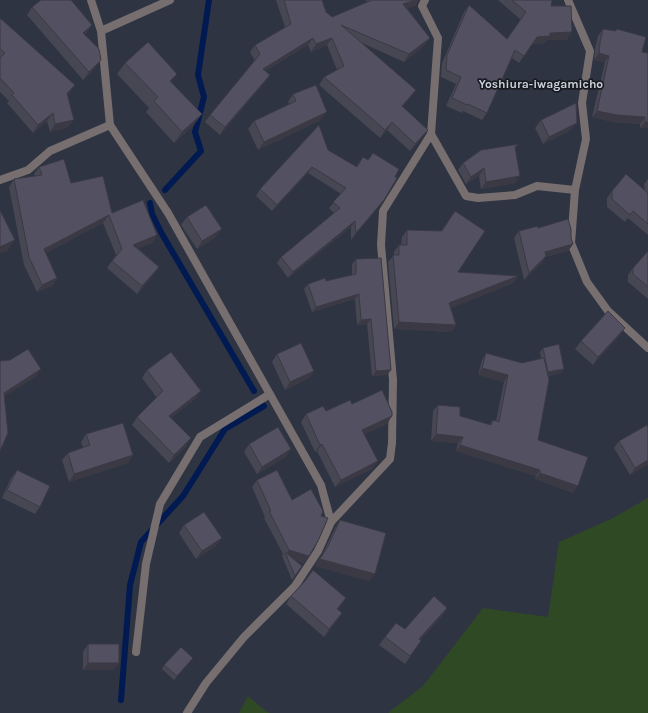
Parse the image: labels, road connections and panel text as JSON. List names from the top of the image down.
{
  "districts": ["Yoshiura-iwagamicho"]
}
